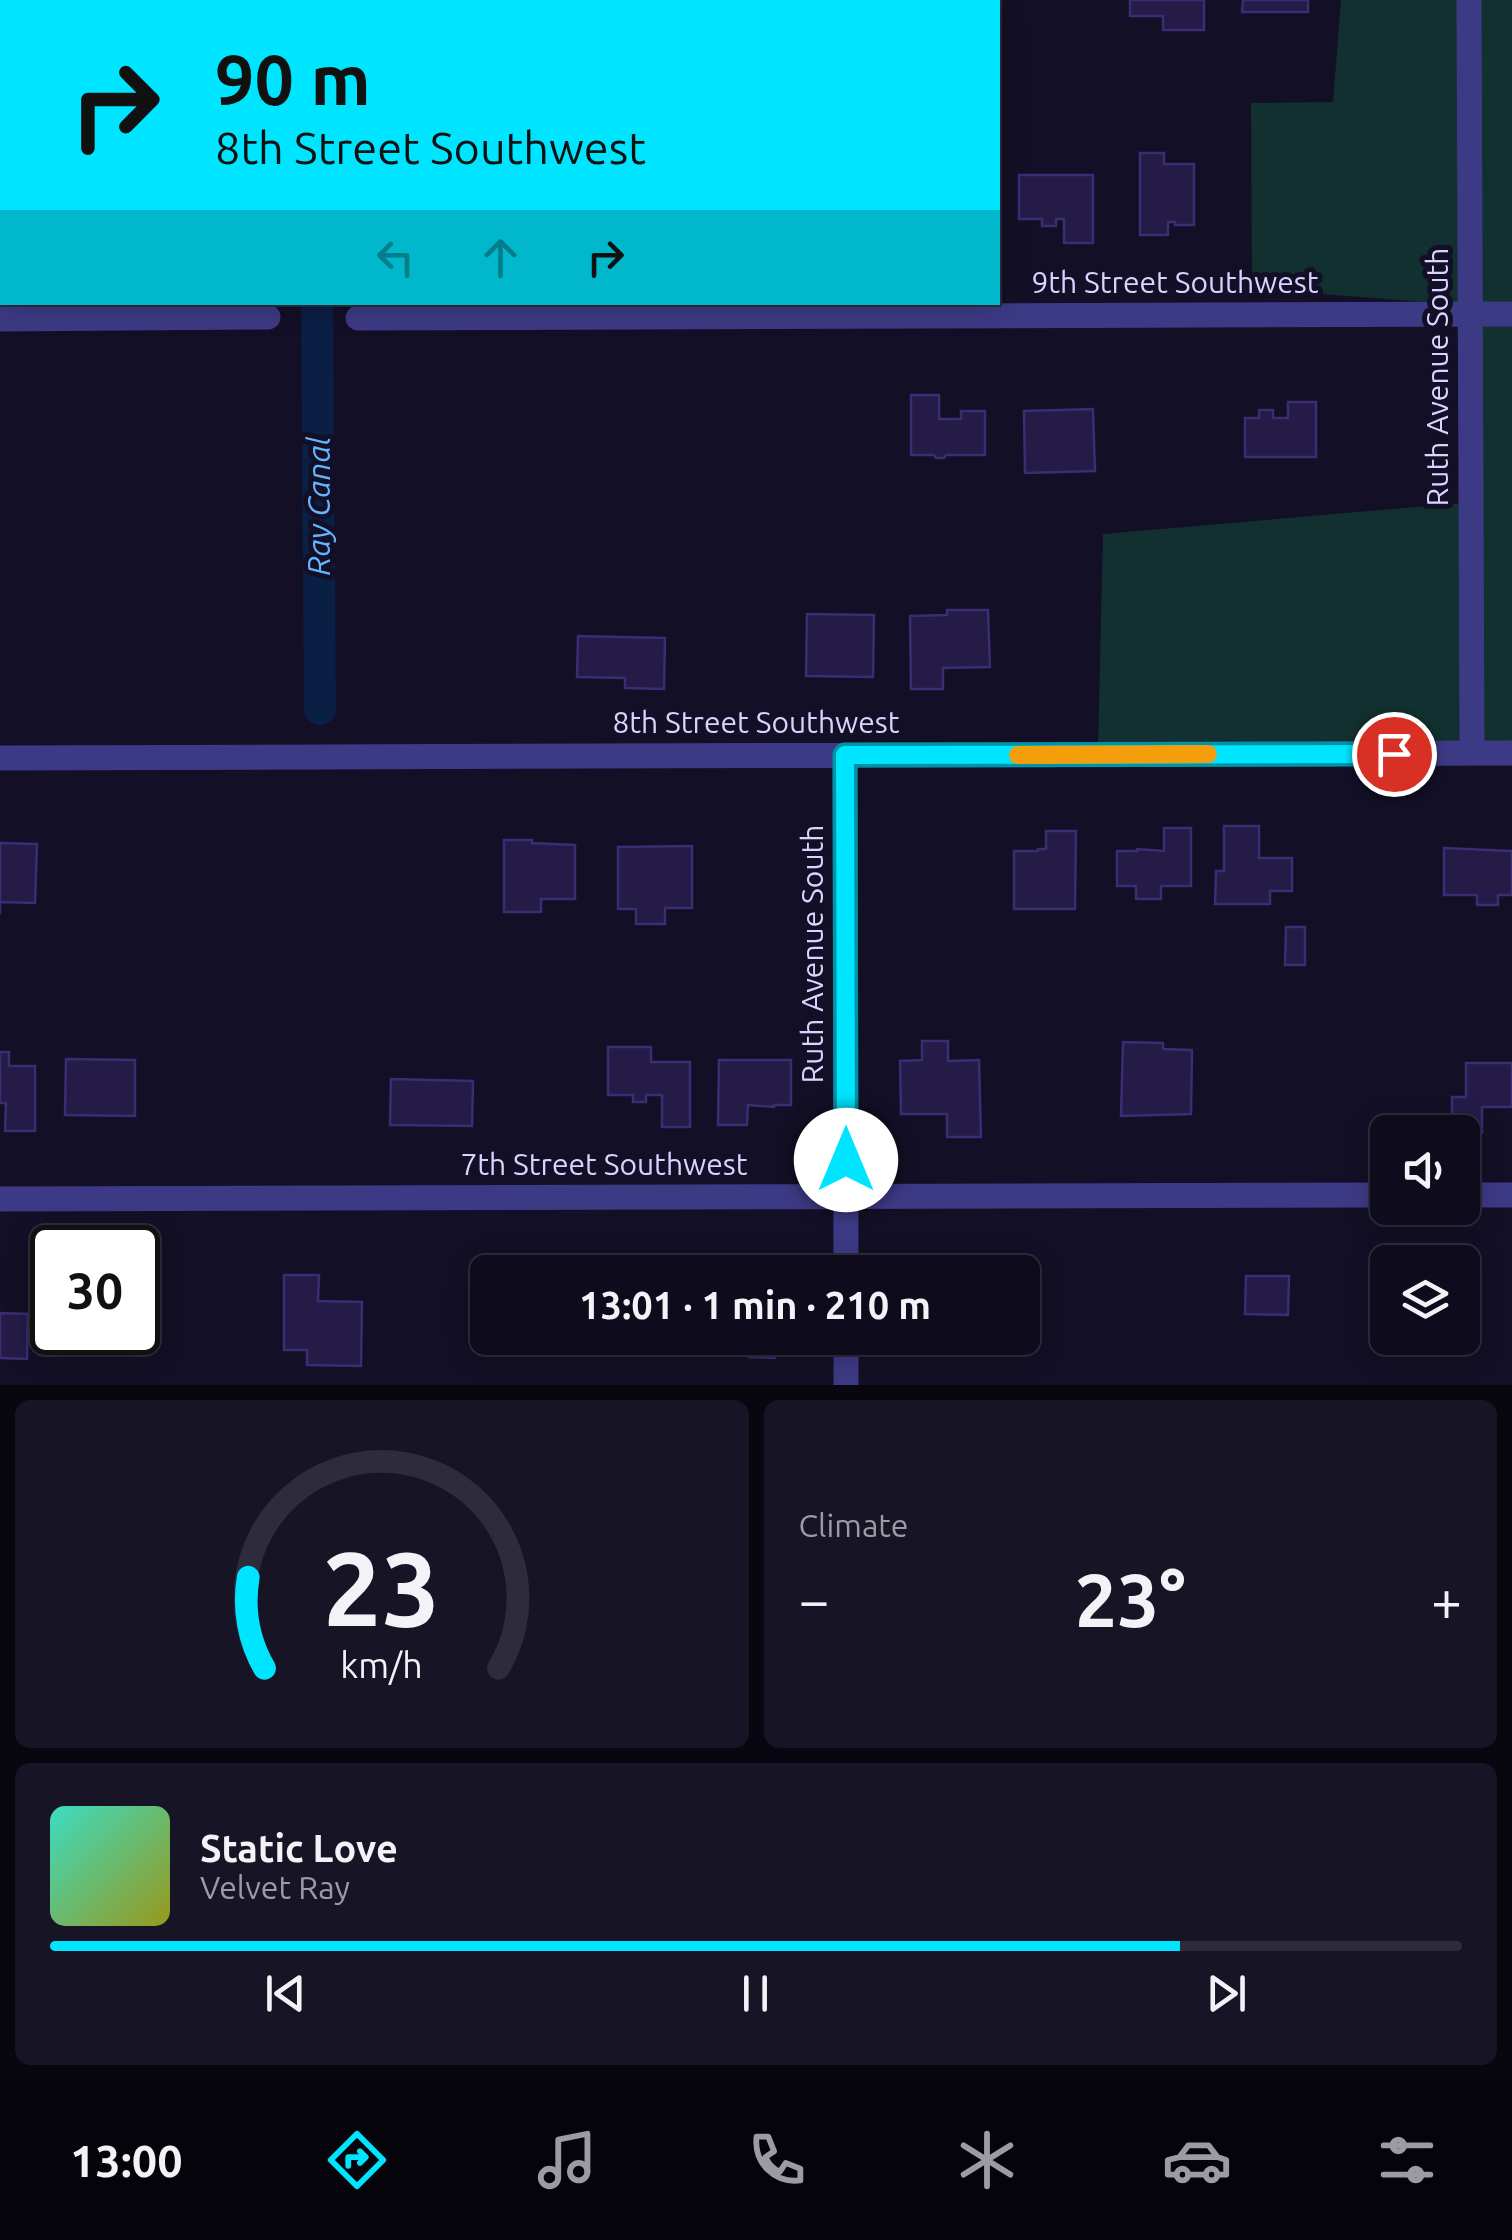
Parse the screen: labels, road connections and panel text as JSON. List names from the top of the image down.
{
  "streets": {
    "street": [
      "9th Street Southwest",
      "Ruth Avenue South",
      "8th Street Southwest",
      "7th Street Southwest"
    ]
  },
  "crossings": [
    ["9th Street Southwest", "Ruth Avenue South"],
    ["Ruth Avenue South", "8th Street Southwest"],
    ["Ruth Avenue South", "7th Street Southwest"]
  ],
  "water": ["Ray Canal"],
  "page": {
    "turn": ["90 m", "8th Street Southwest"],
    "limit": "30",
    "trip": "13:01 · 1 min · 210 m",
    "tile": "Climate",
    "heat": ["−", "23°", "+"],
    "song": ["Static Love", "Velvet Ray"],
    "tabs": "13:00",
    "gauge": ["23", "km/h"]
  }
}
